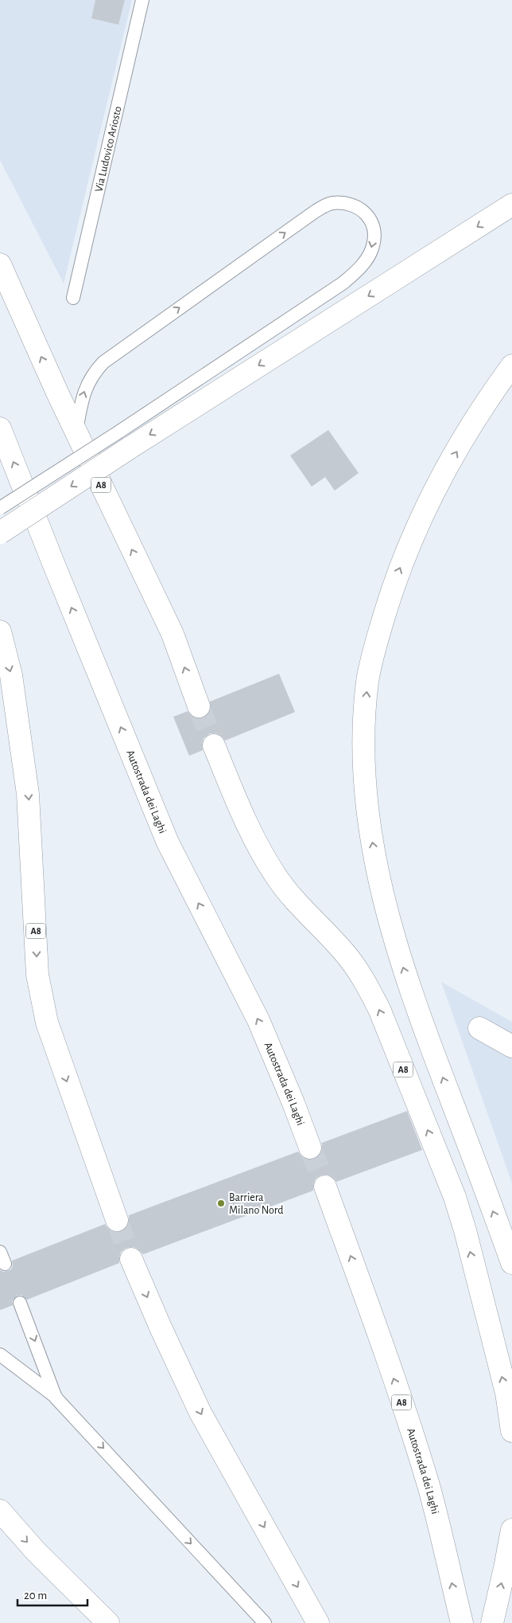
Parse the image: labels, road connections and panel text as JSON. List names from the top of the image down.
{
  "streets": {
    "main road": ["A8", "Autostrada dei Laghi"],
    "lane": ["Via Ludovico Ariosto"]
  },
  "places": ["Barriera Milano Nord"],
  "scale_bar": "20 m"
}
